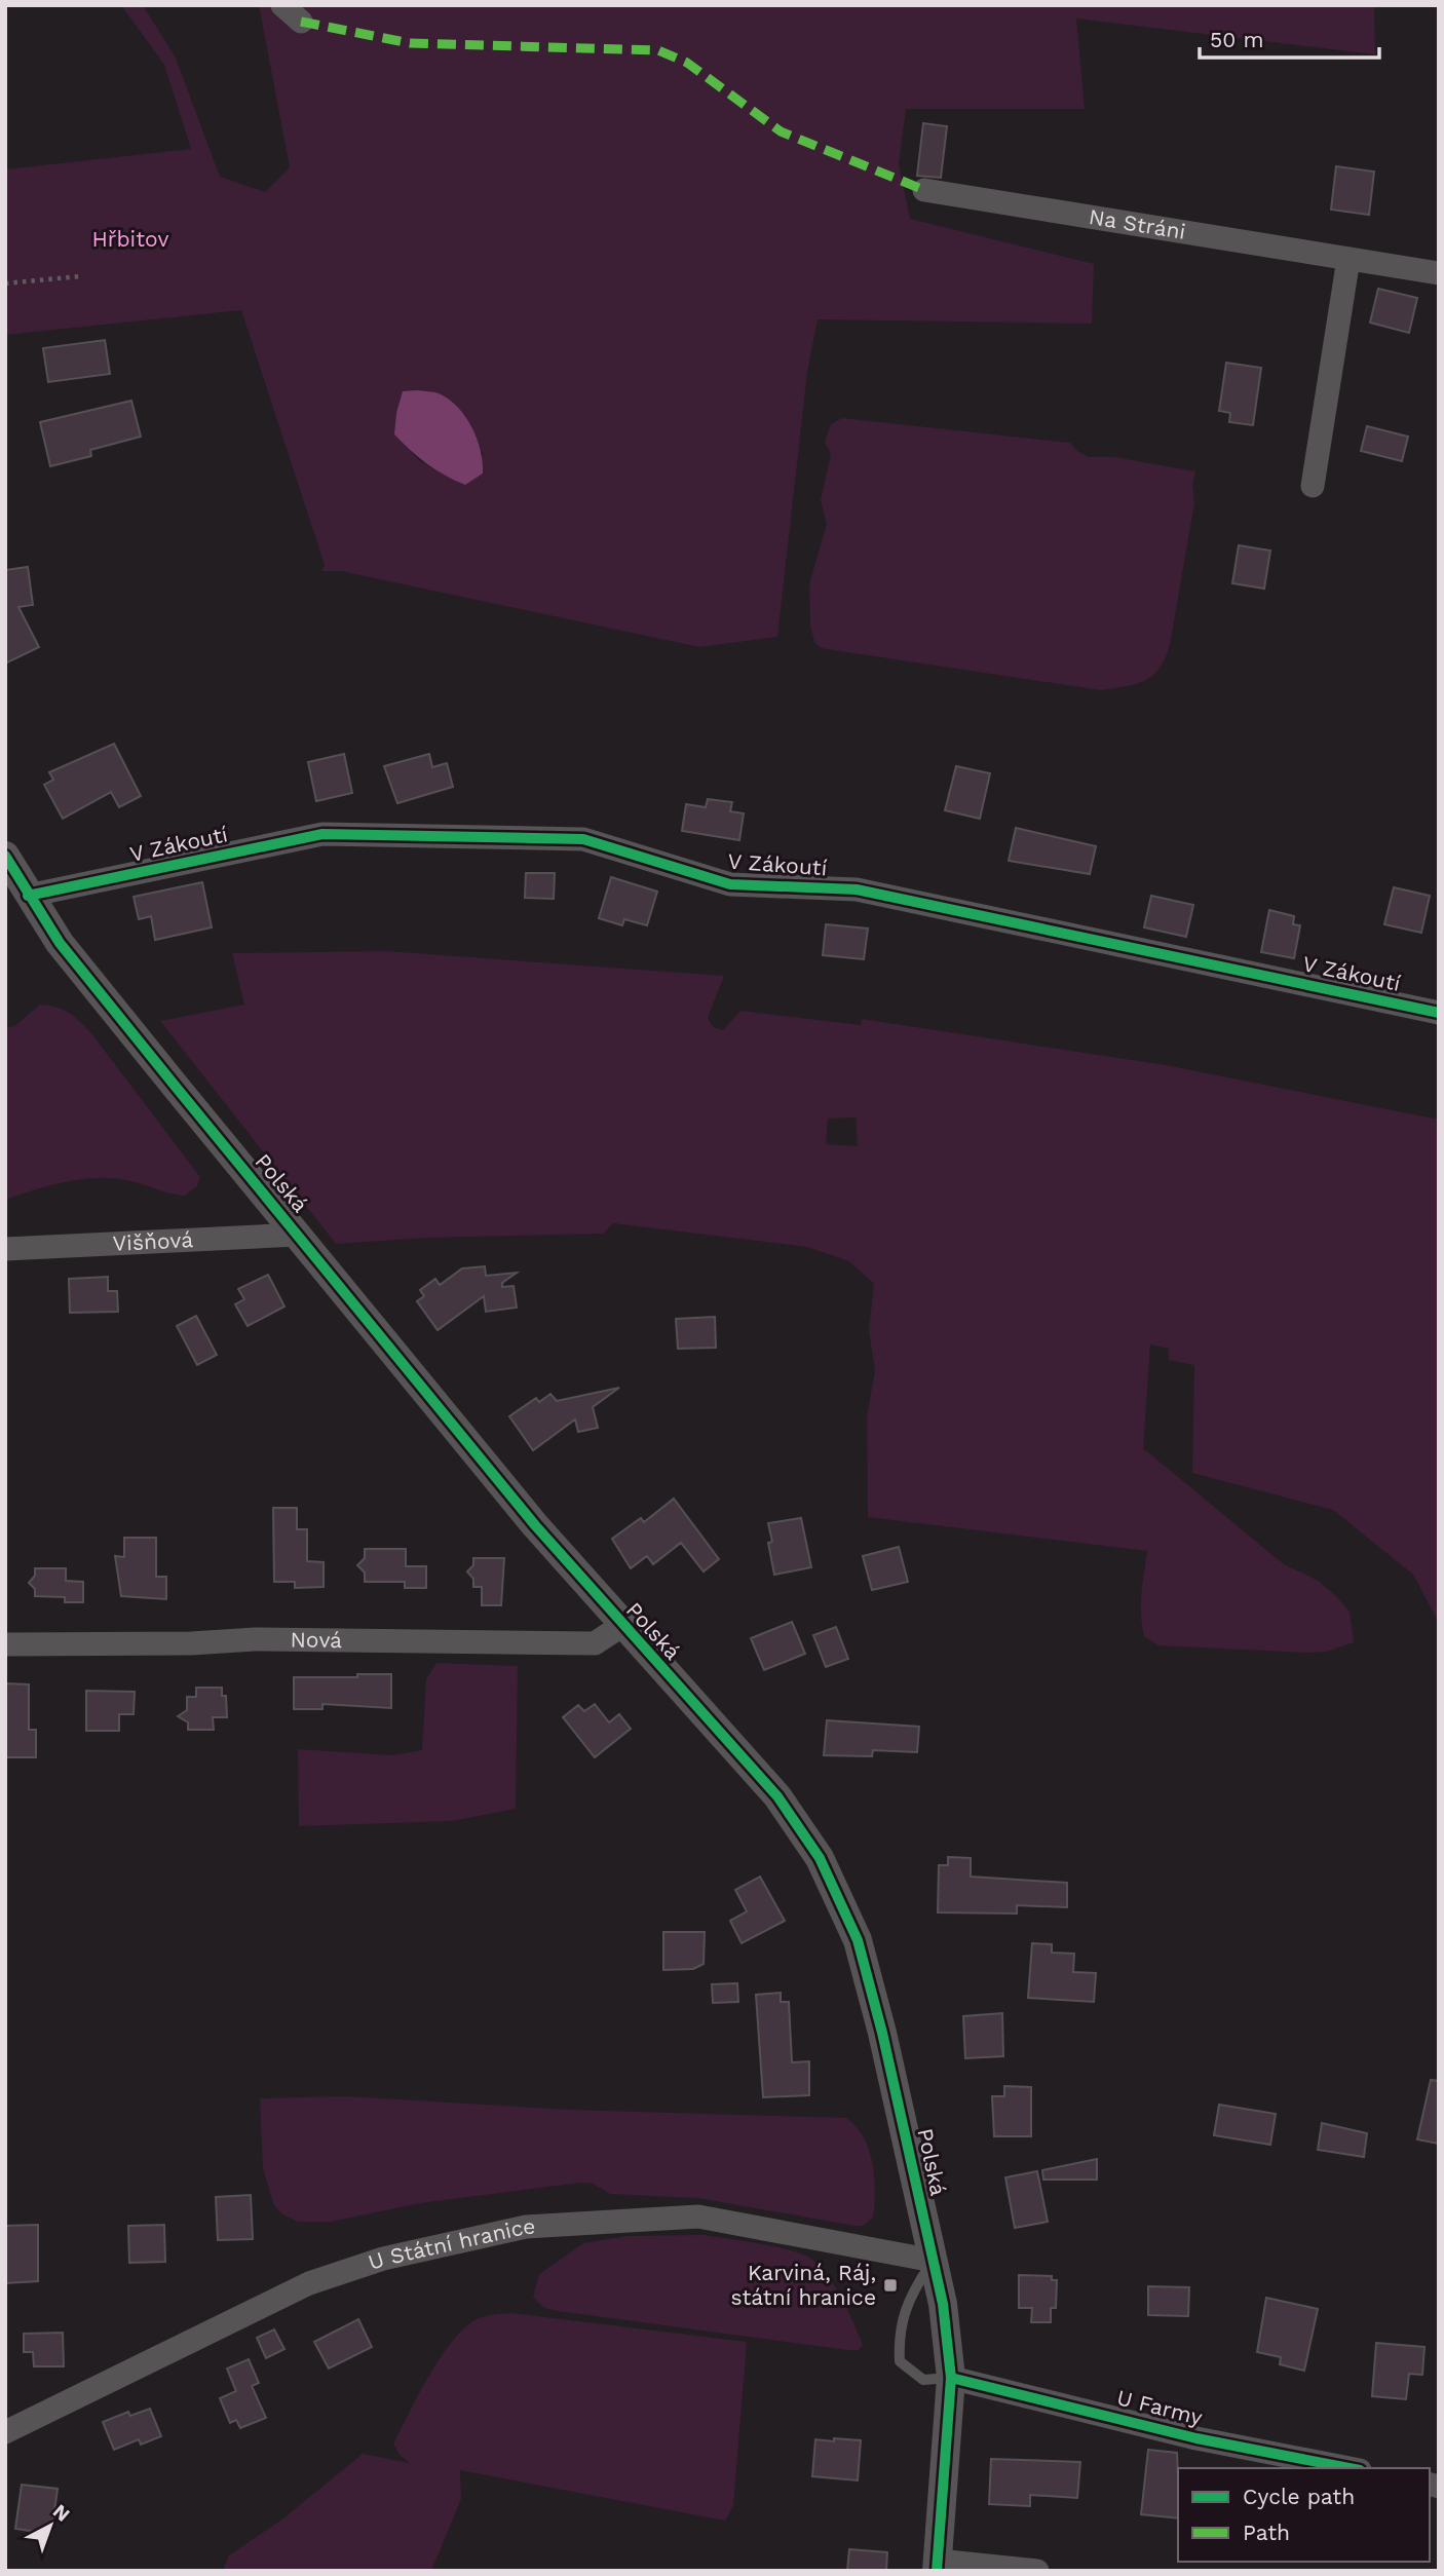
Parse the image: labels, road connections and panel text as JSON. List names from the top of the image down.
{
  "streets": {
    "street": [
      "Na Stráni",
      "V Zákoutí",
      "Polská",
      "Višňová",
      "Nová",
      "U Státní hranice",
      "U Farmy"
    ]
  },
  "crossings": [
    ["V Zákoutí", "Polská"],
    ["Polská", "Višňová"],
    ["Polská", "Nová"],
    ["Polská", "U Státní hranice"],
    ["Polská", "U Farmy"]
  ],
  "parks": ["Hřbitov"],
  "places": {
    "transit": ["Karviná, Ráj, státní hranice"]
  },
  "legend": ["Cycle path", "Path"],
  "scale_bar": "50 m",
  "north": "top right"
}
